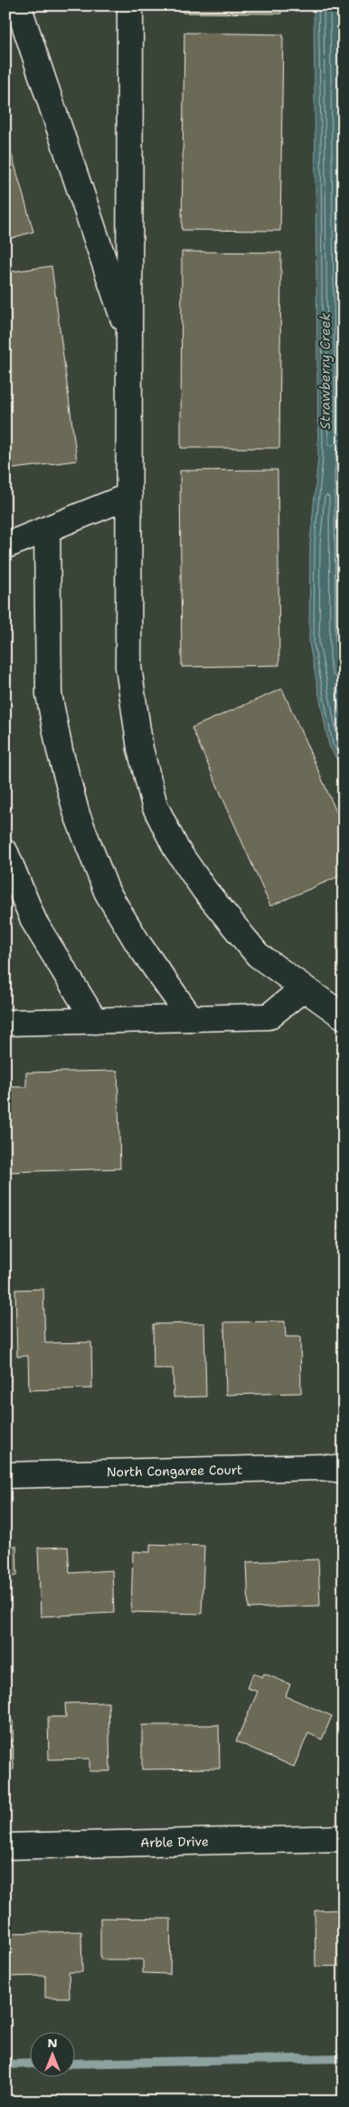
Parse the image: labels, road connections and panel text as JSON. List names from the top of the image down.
{
  "streets": {
    "street": ["North Congaree Court", "Arble Drive"]
  },
  "water": ["Strawberry Creek"],
  "north": "top"
}
